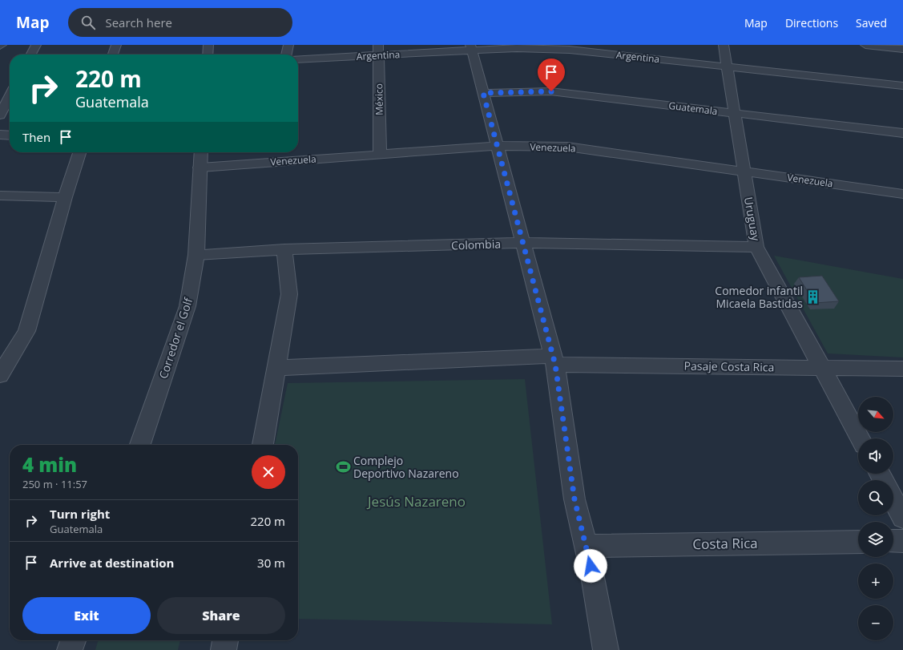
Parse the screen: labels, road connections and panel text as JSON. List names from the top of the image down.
{
  "streets": {
    "street": [
      "Argentina",
      "México",
      "Guatemala",
      "Venezuela",
      "Uruguay",
      "Colombia",
      "Corredor el Golf",
      "Pasaje Costa Rica",
      "Costa Rica"
    ]
  },
  "crossings": [
    ["Argentina", "México"],
    ["Argentina", "Uruguay"],
    ["México", "Venezuela"],
    ["Guatemala", "Uruguay"],
    ["Venezuela", "Uruguay"],
    ["Venezuela", "Corredor el Golf"],
    ["Uruguay", "Colombia"],
    ["Uruguay", "Pasaje Costa Rica"],
    ["Colombia", "Corredor el Golf"]
  ],
  "parks": ["Jesús Nazareno"],
  "places": {
    "building": ["Comedor infantil Micaela Bastidas"],
    "sports": ["Complejo Deportivo Nazareno"]
  },
  "north": "bottom right",
  "page": {
    "header": "Map",
    "search": "Search here",
    "nav": ["Map", "Directions", "Saved"],
    "turn": ["220 m", "Guatemala"],
    "then": "Then",
    "map_buttons": ["+", "−"],
    "heading": ["4 min", "250 m · 11:57"],
    "list": [
      {
        "name": "Turn right",
        "note": "Guatemala",
        "value": "220 m"
      },
      {
        "name": "Arrive at destination",
        "value": "30 m"
      }
    ],
    "buttons": ["Exit", "Share"]
  }
}
